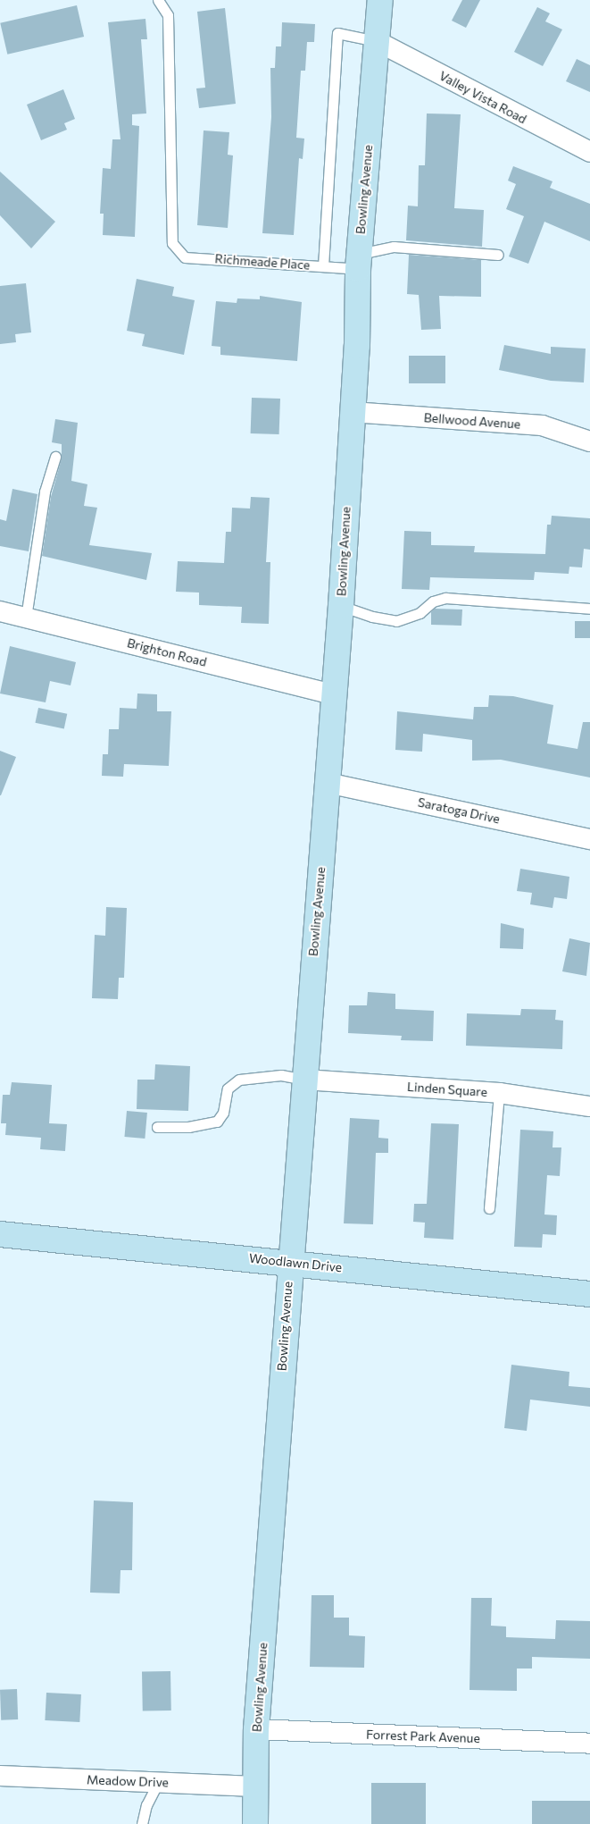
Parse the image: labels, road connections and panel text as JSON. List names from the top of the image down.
{
  "streets": {
    "street": [
      "Valley Vista Road",
      "Bowling Avenue",
      "Bellwood Avenue",
      "Brighton Road",
      "Saratoga Drive",
      "Linden Square",
      "Woodlawn Drive",
      "Forrest Park Avenue",
      "Meadow Drive"
    ],
    "lane": ["Richmeade Place"]
  },
  "crossings": [
    ["Valley Vista Road", "Bowling Avenue"],
    ["Bowling Avenue", "Richmeade Place"],
    ["Bowling Avenue", "Bellwood Avenue"],
    ["Bowling Avenue", "Brighton Road"],
    ["Bowling Avenue", "Saratoga Drive"],
    ["Bowling Avenue", "Linden Square"],
    ["Bowling Avenue", "Woodlawn Drive"],
    ["Bowling Avenue", "Forrest Park Avenue"],
    ["Bowling Avenue", "Meadow Drive"]
  ]
}
